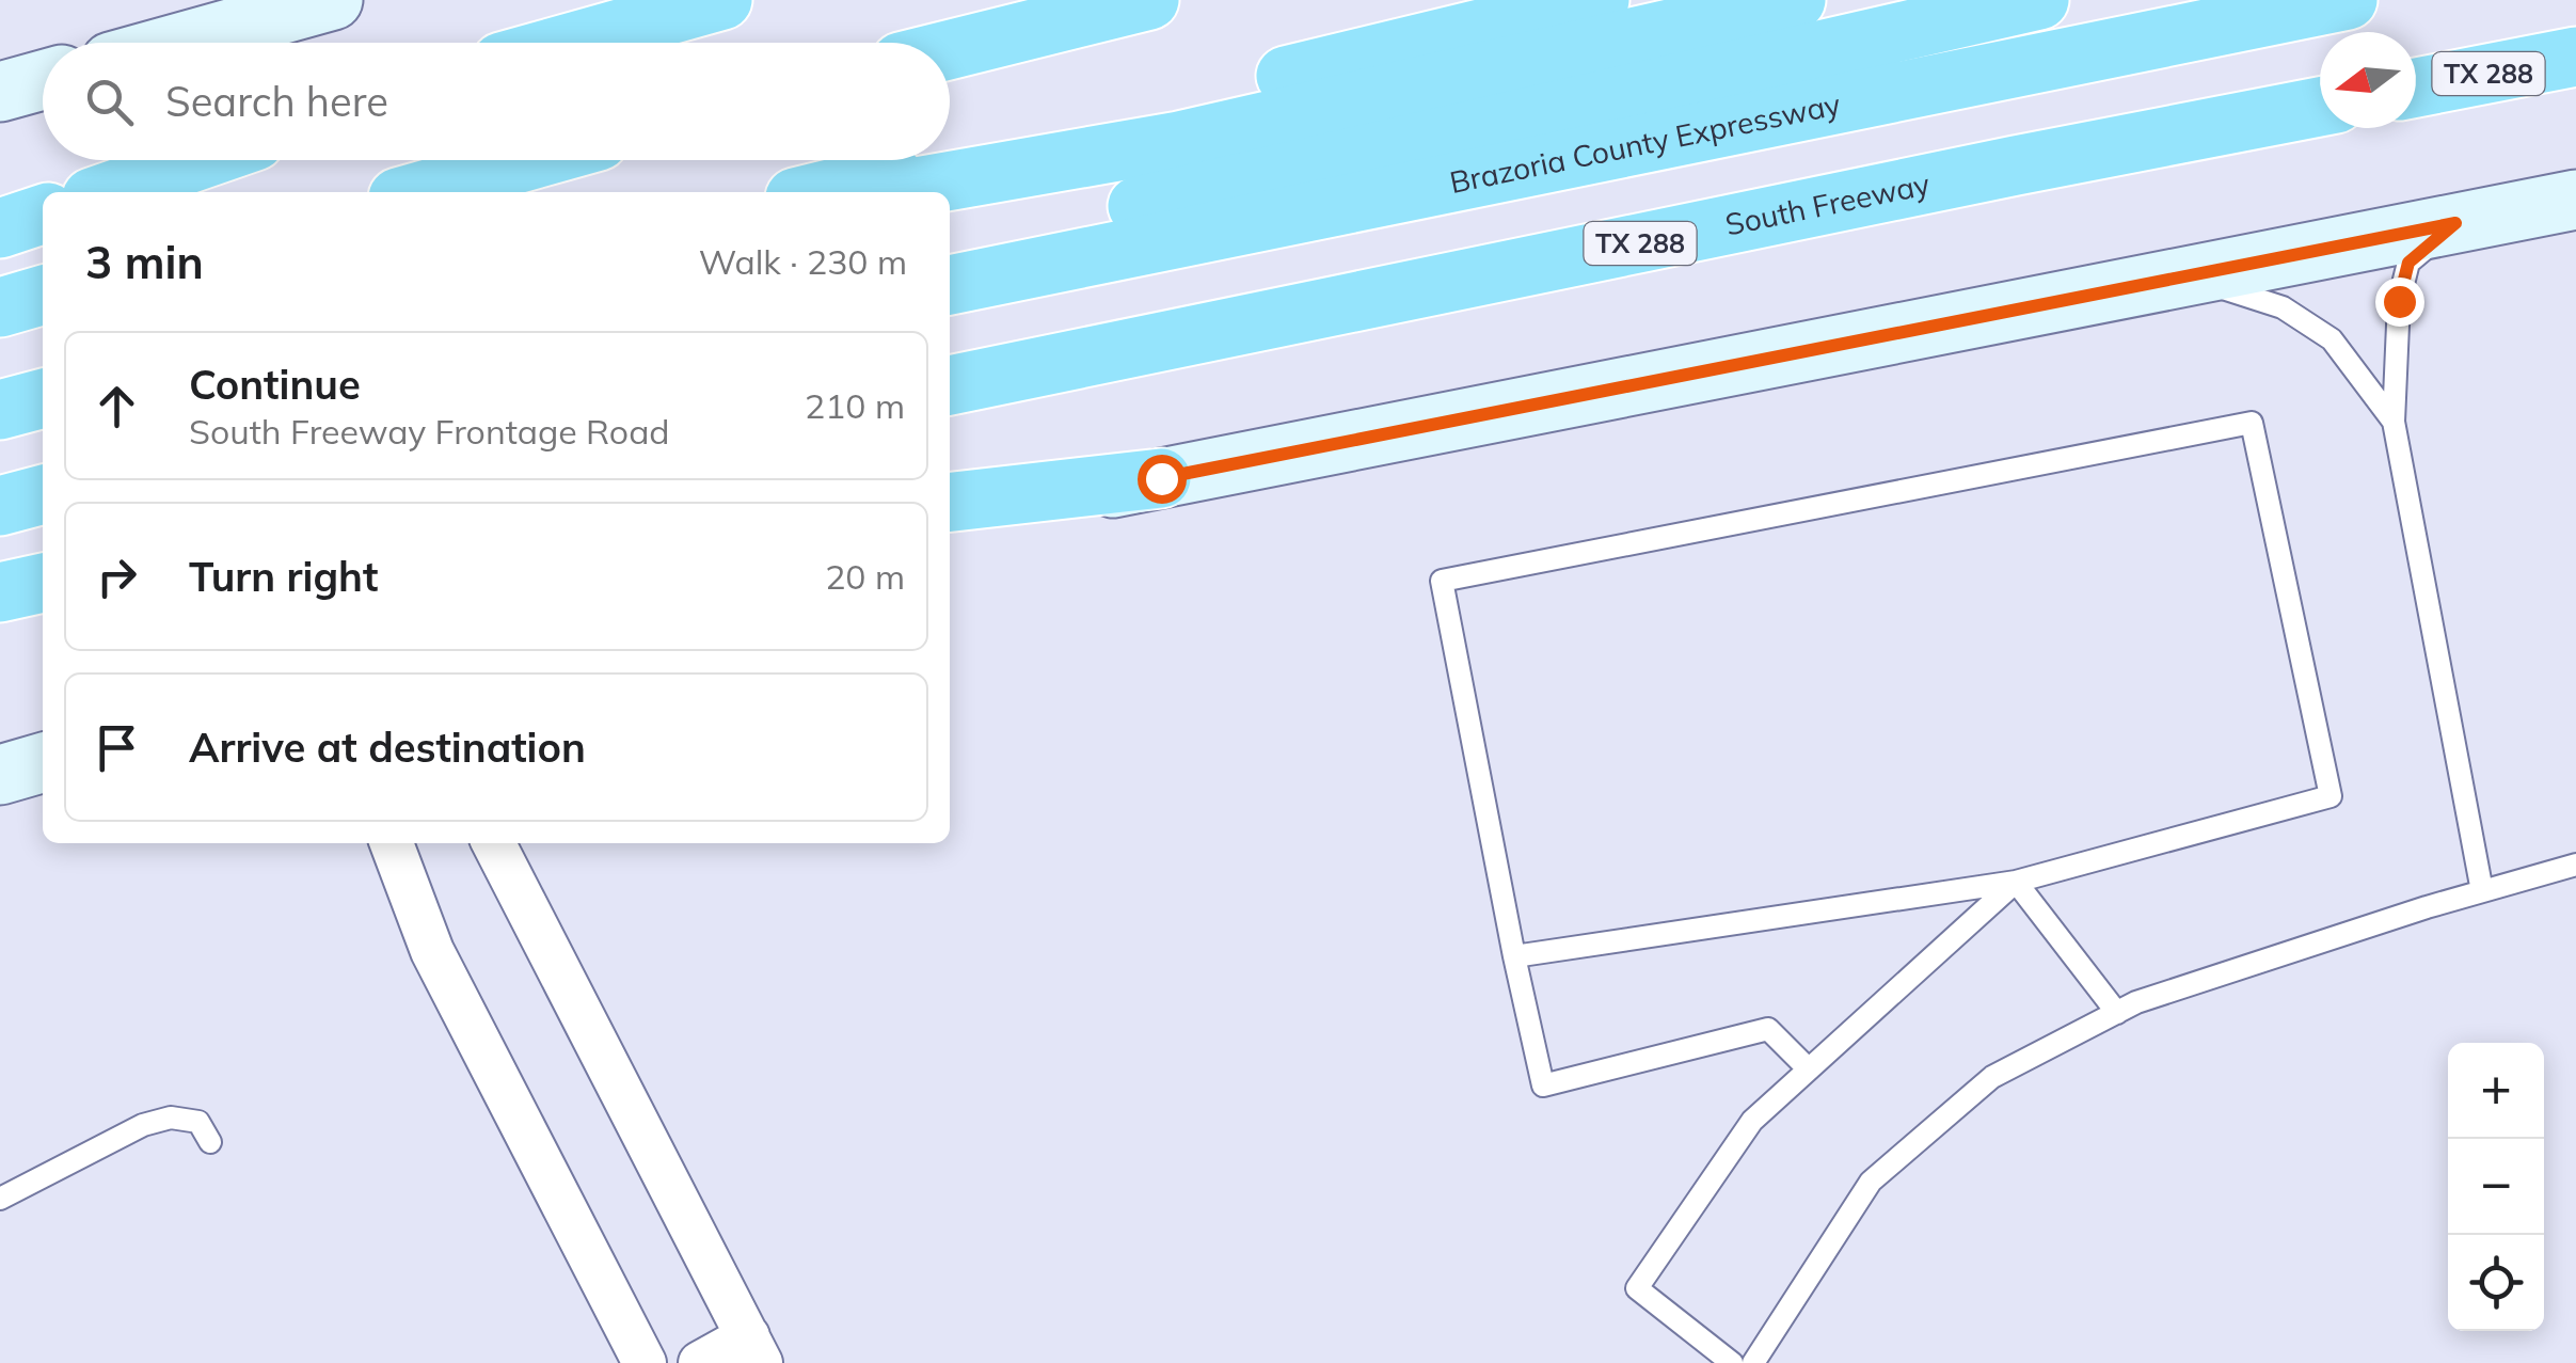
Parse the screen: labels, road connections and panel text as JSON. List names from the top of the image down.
{
  "streets": {
    "highway": ["TX 288", "Brazoria County Expressway", "South Freeway"]
  },
  "north": "left",
  "page": {
    "search": "Search here",
    "heading": ["3 min", "Walk · 230 m"],
    "list": [
      ["Continue", "South Freeway Frontage Road", "210 m"],
      ["Turn right", "20 m"],
      "Arrive at destination"
    ],
    "map_buttons": ["+", "−"]
  }
}
